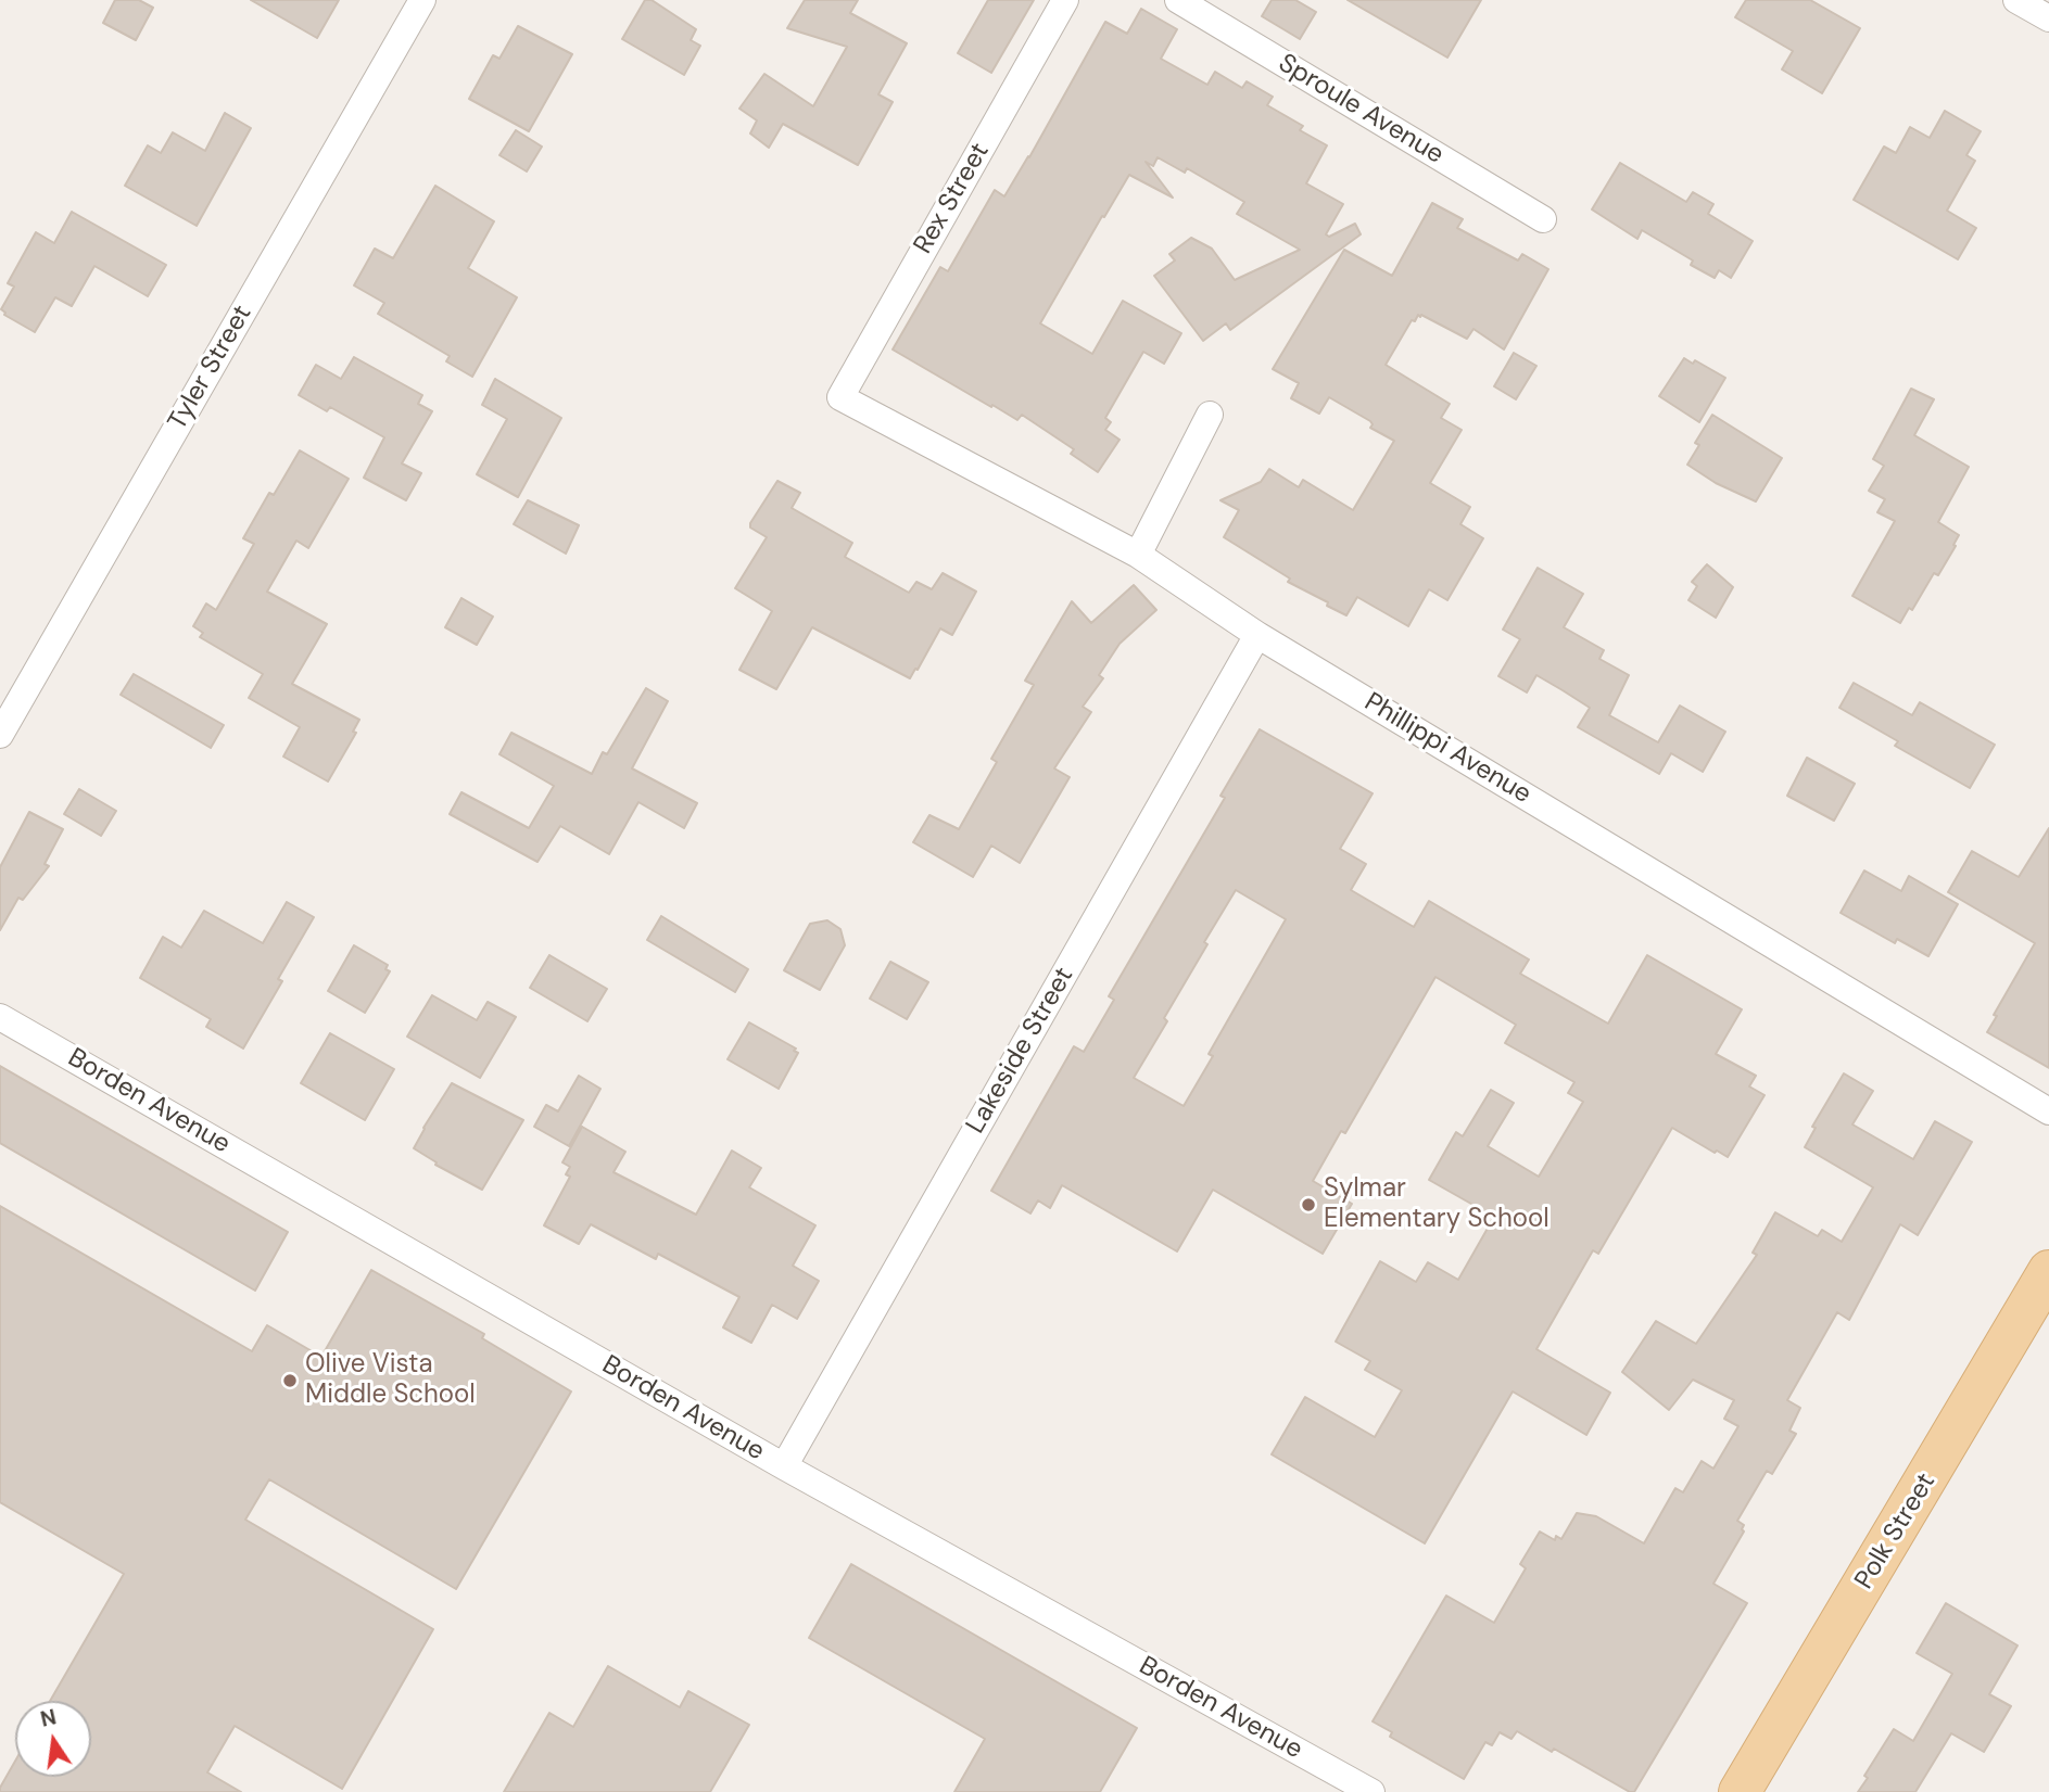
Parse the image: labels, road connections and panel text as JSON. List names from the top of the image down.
{
  "streets": {
    "main road": ["Polk Street"],
    "street": [
      "Sproule Avenue",
      "Rex Street",
      "Tyler Street",
      "Phillippi Avenue",
      "Lakeside Street",
      "Borden Avenue"
    ]
  },
  "crossings": [
    ["Rex Street", "Phillippi Avenue"],
    ["Phillippi Avenue", "Lakeside Street"],
    ["Lakeside Street", "Borden Avenue"]
  ],
  "places": ["Sylmar Elementary School", "Olive Vista Middle School"],
  "north": "top"
}
